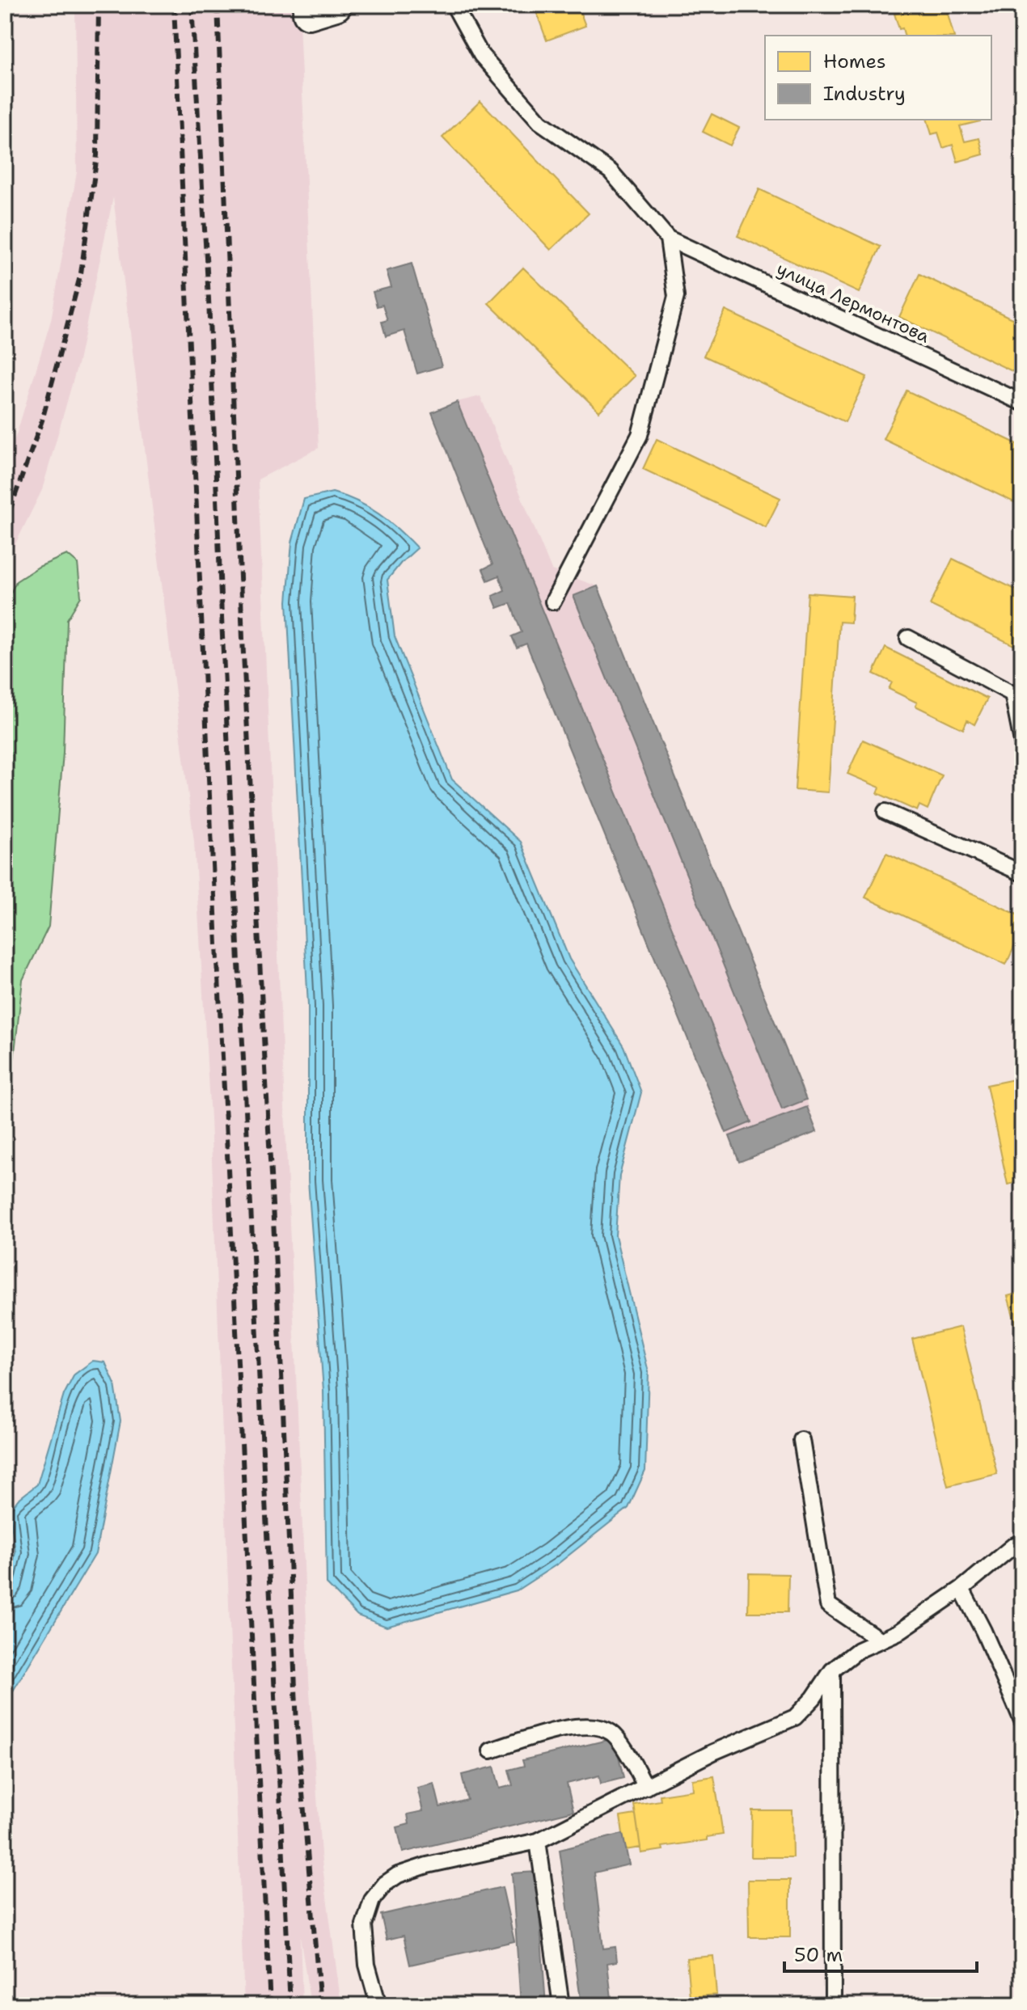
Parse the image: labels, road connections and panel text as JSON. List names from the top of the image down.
{
  "streets": {
    "lane": ["улица Лермонтова"]
  },
  "legend": ["Homes", "Industry"],
  "scale_bar": "50 m"
}
